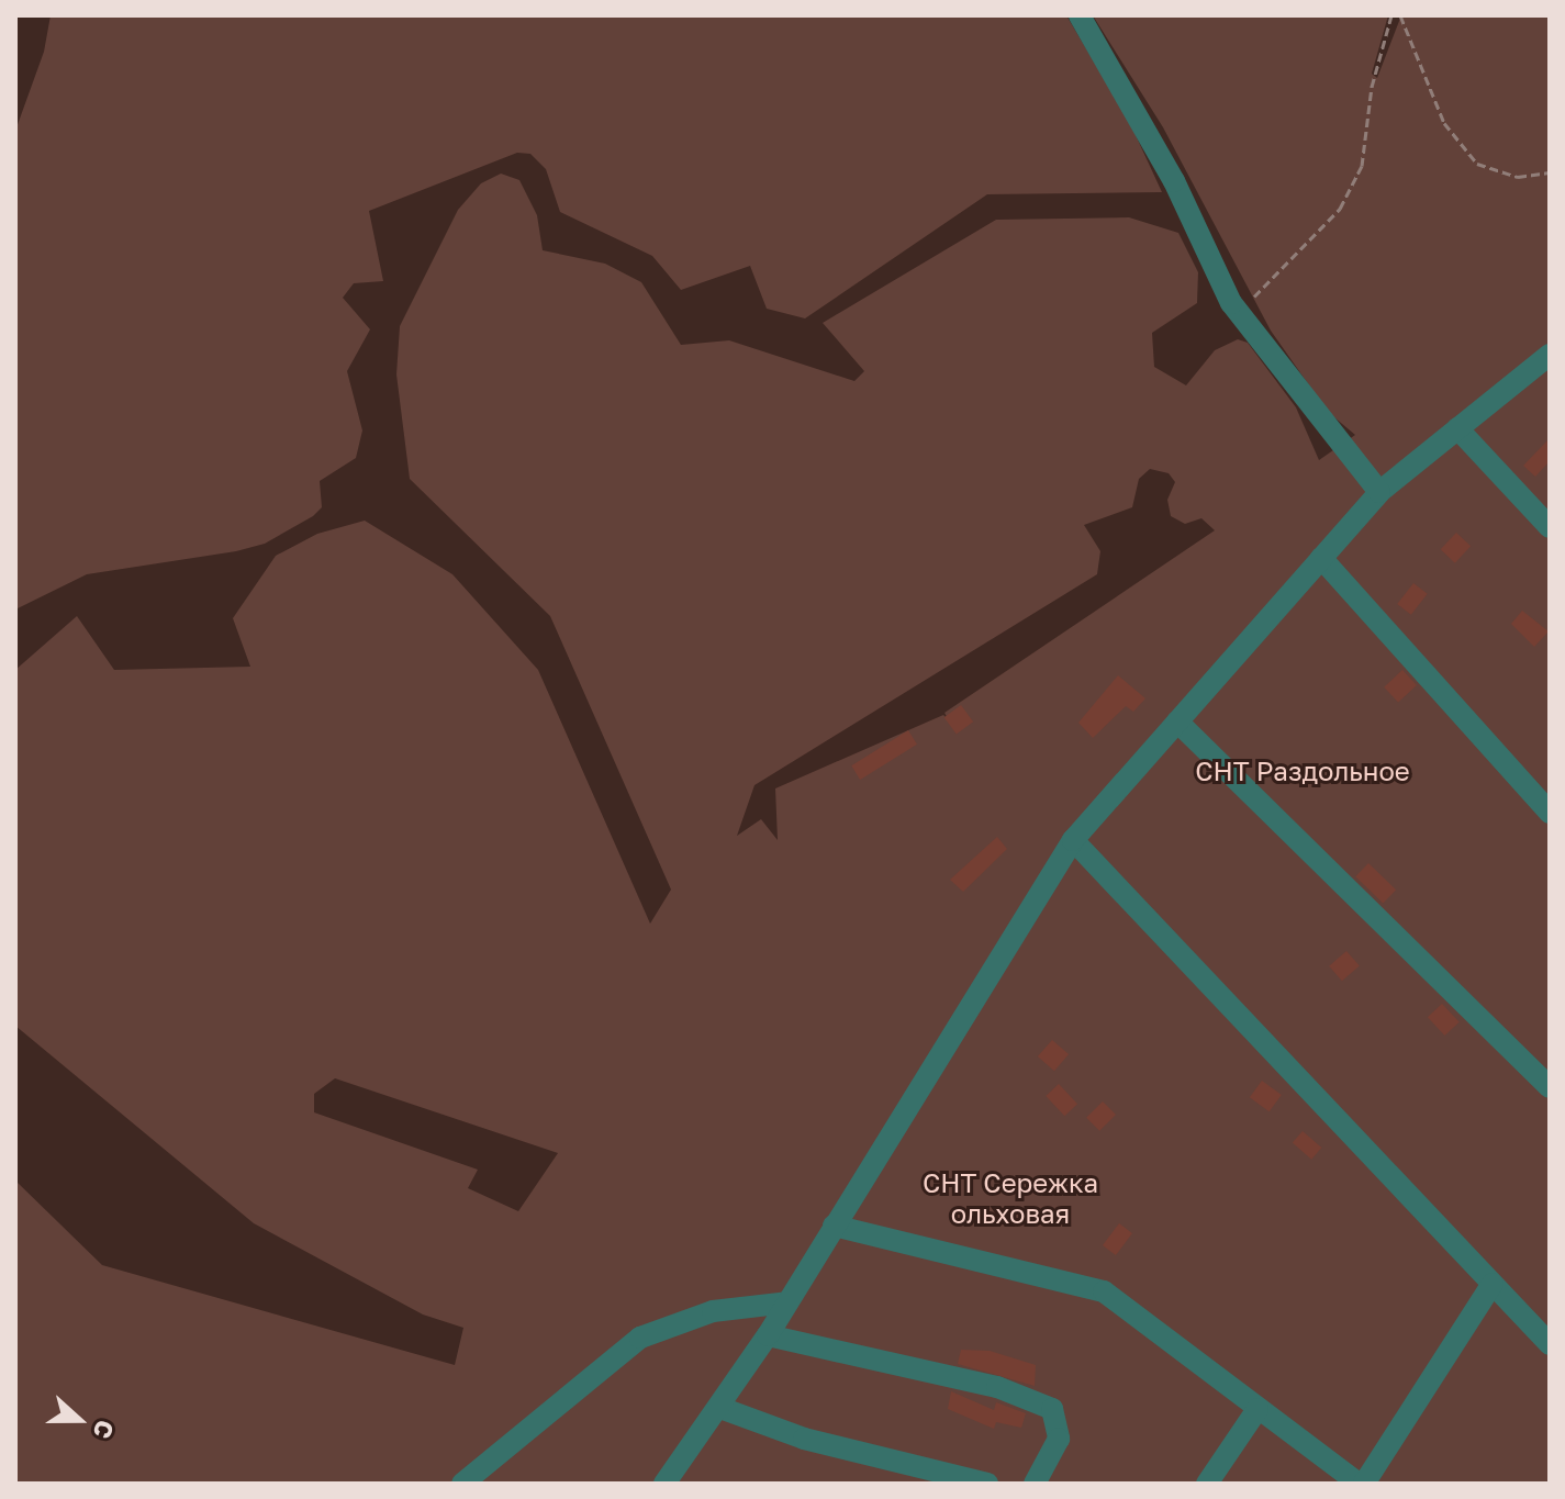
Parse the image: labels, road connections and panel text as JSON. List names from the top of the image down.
{
  "parks": ["СНТ Раздольное", "СНТ Сережка ольховая"],
  "north": "right"
}
